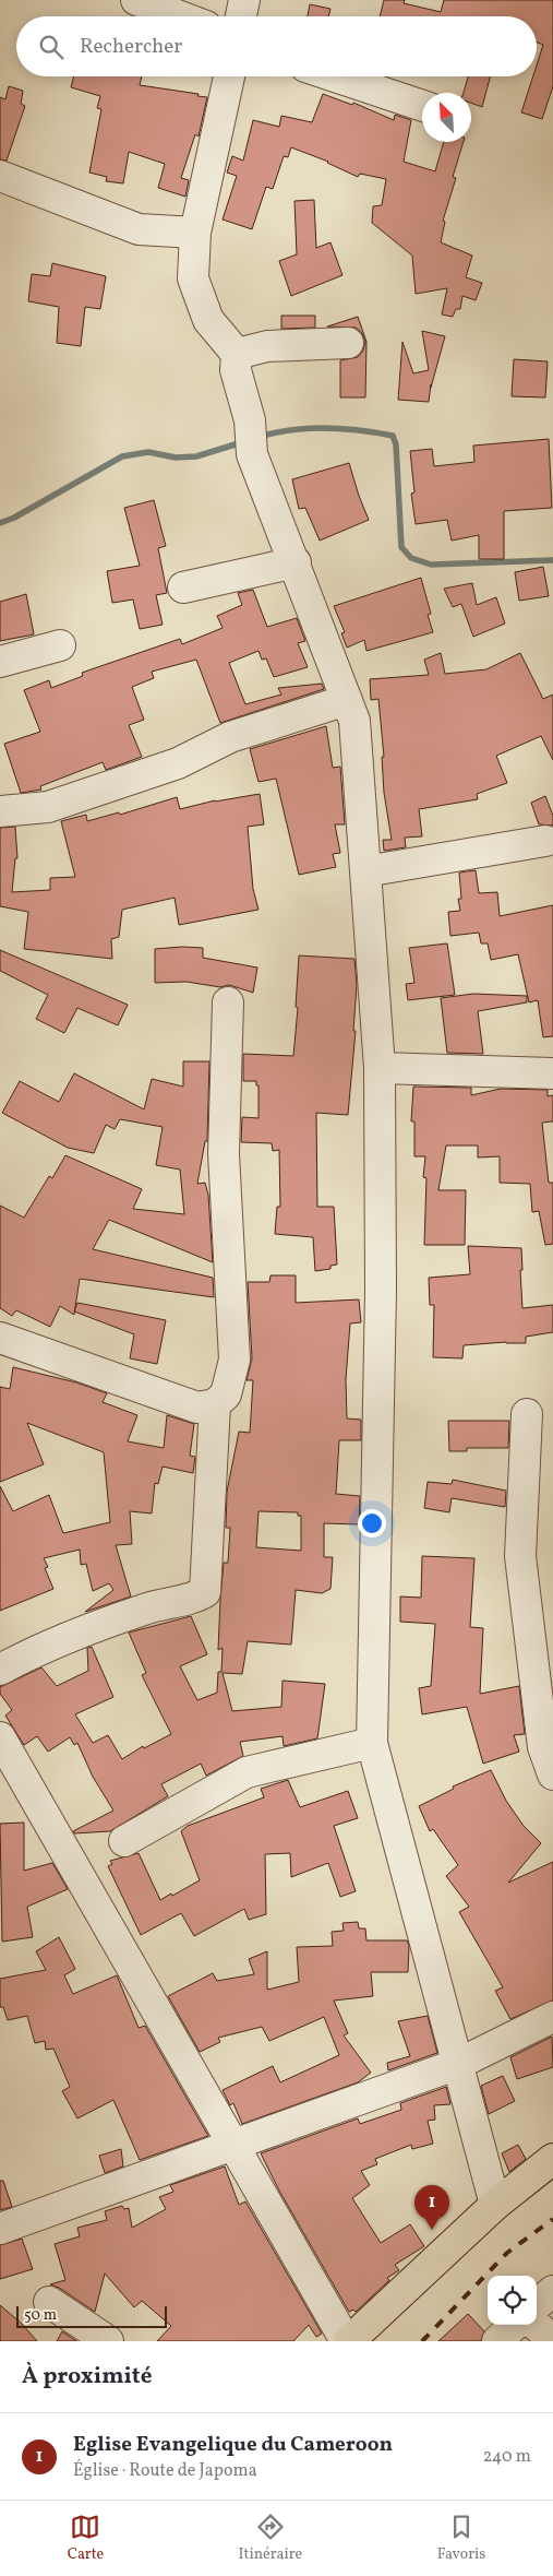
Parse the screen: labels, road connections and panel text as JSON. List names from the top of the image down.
{
  "scale_bar": "50 m",
  "north": "top left",
  "page": {
    "search": "Rechercher",
    "pins": "1",
    "scale": "50 m",
    "heading": "À proximité",
    "list": [
      {
        "mark": "1",
        "name": "Eglise Evangelique du Cameroon",
        "note": "Église · Route de Japoma",
        "value": "240 m"
      }
    ],
    "nav": ["Carte", "Itinéraire", "Favoris"]
  }
}
